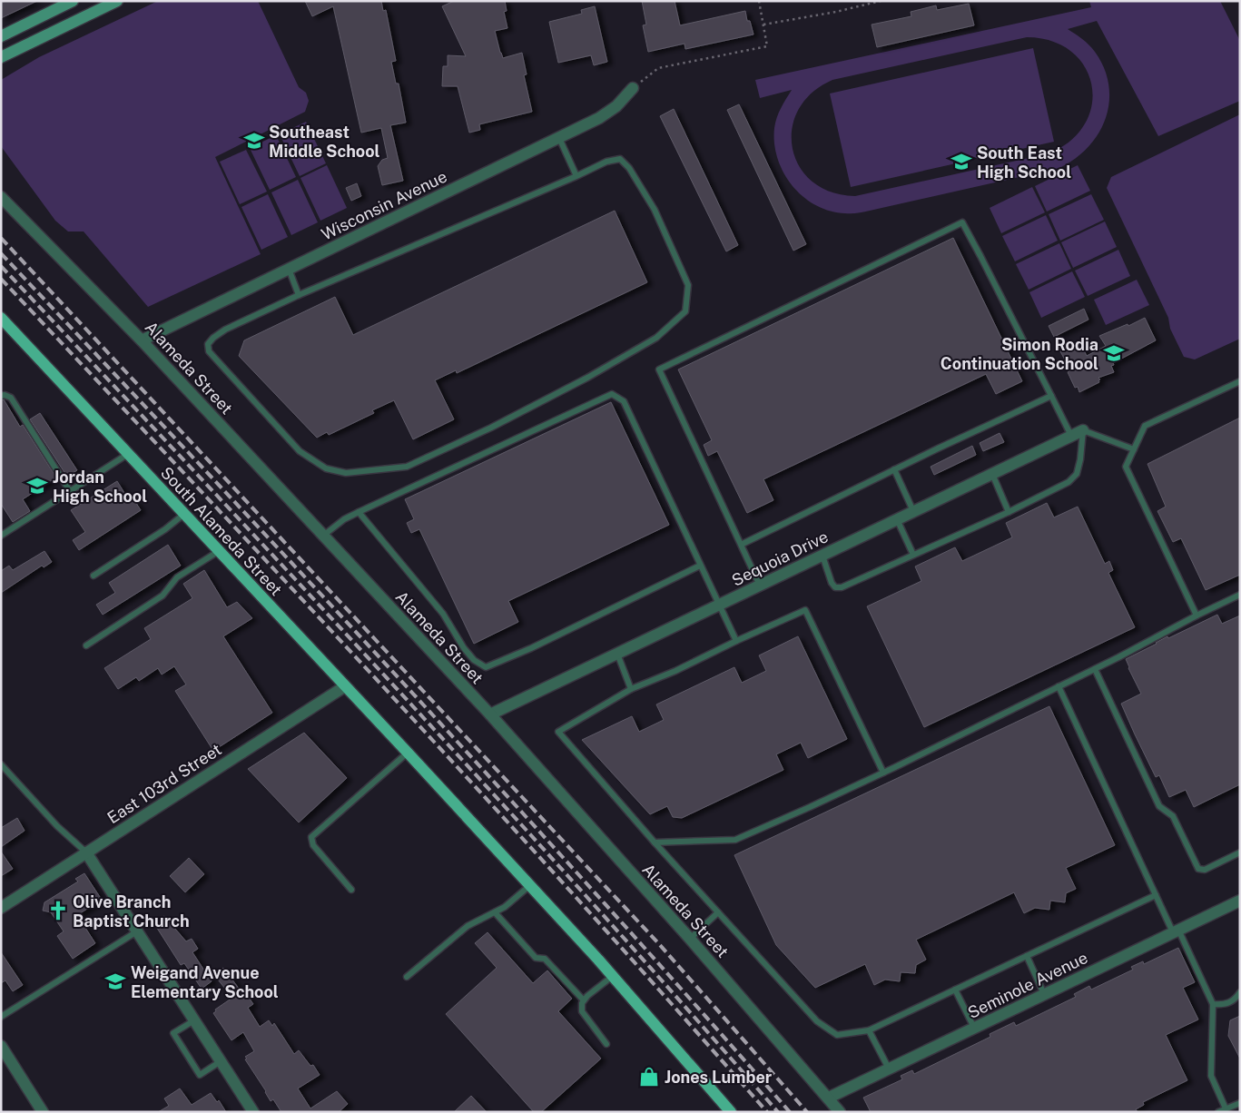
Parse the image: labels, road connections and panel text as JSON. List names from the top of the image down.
{
  "streets": {
    "main road": ["South Alameda Street"],
    "street": [
      "Wisconsin Avenue",
      "Alameda Street",
      "Sequoia Drive",
      "East 103rd Street",
      "Seminole Avenue"
    ]
  },
  "crossings": [
    ["Wisconsin Avenue", "Alameda Street"],
    ["Alameda Street", "Sequoia Drive"],
    ["Alameda Street", "Seminole Avenue"],
    ["South Alameda Street", "East 103rd Street"]
  ],
  "places": {
    "school or university": [
      "Southeast Middle School",
      "South East High School",
      "Simon Rodia Continuation School",
      "Jordan High School",
      "Weigand Avenue Elementary School"
    ],
    "church": ["Olive Branch Baptist Church"],
    "shop": ["Jones Lumber"]
  }
}
